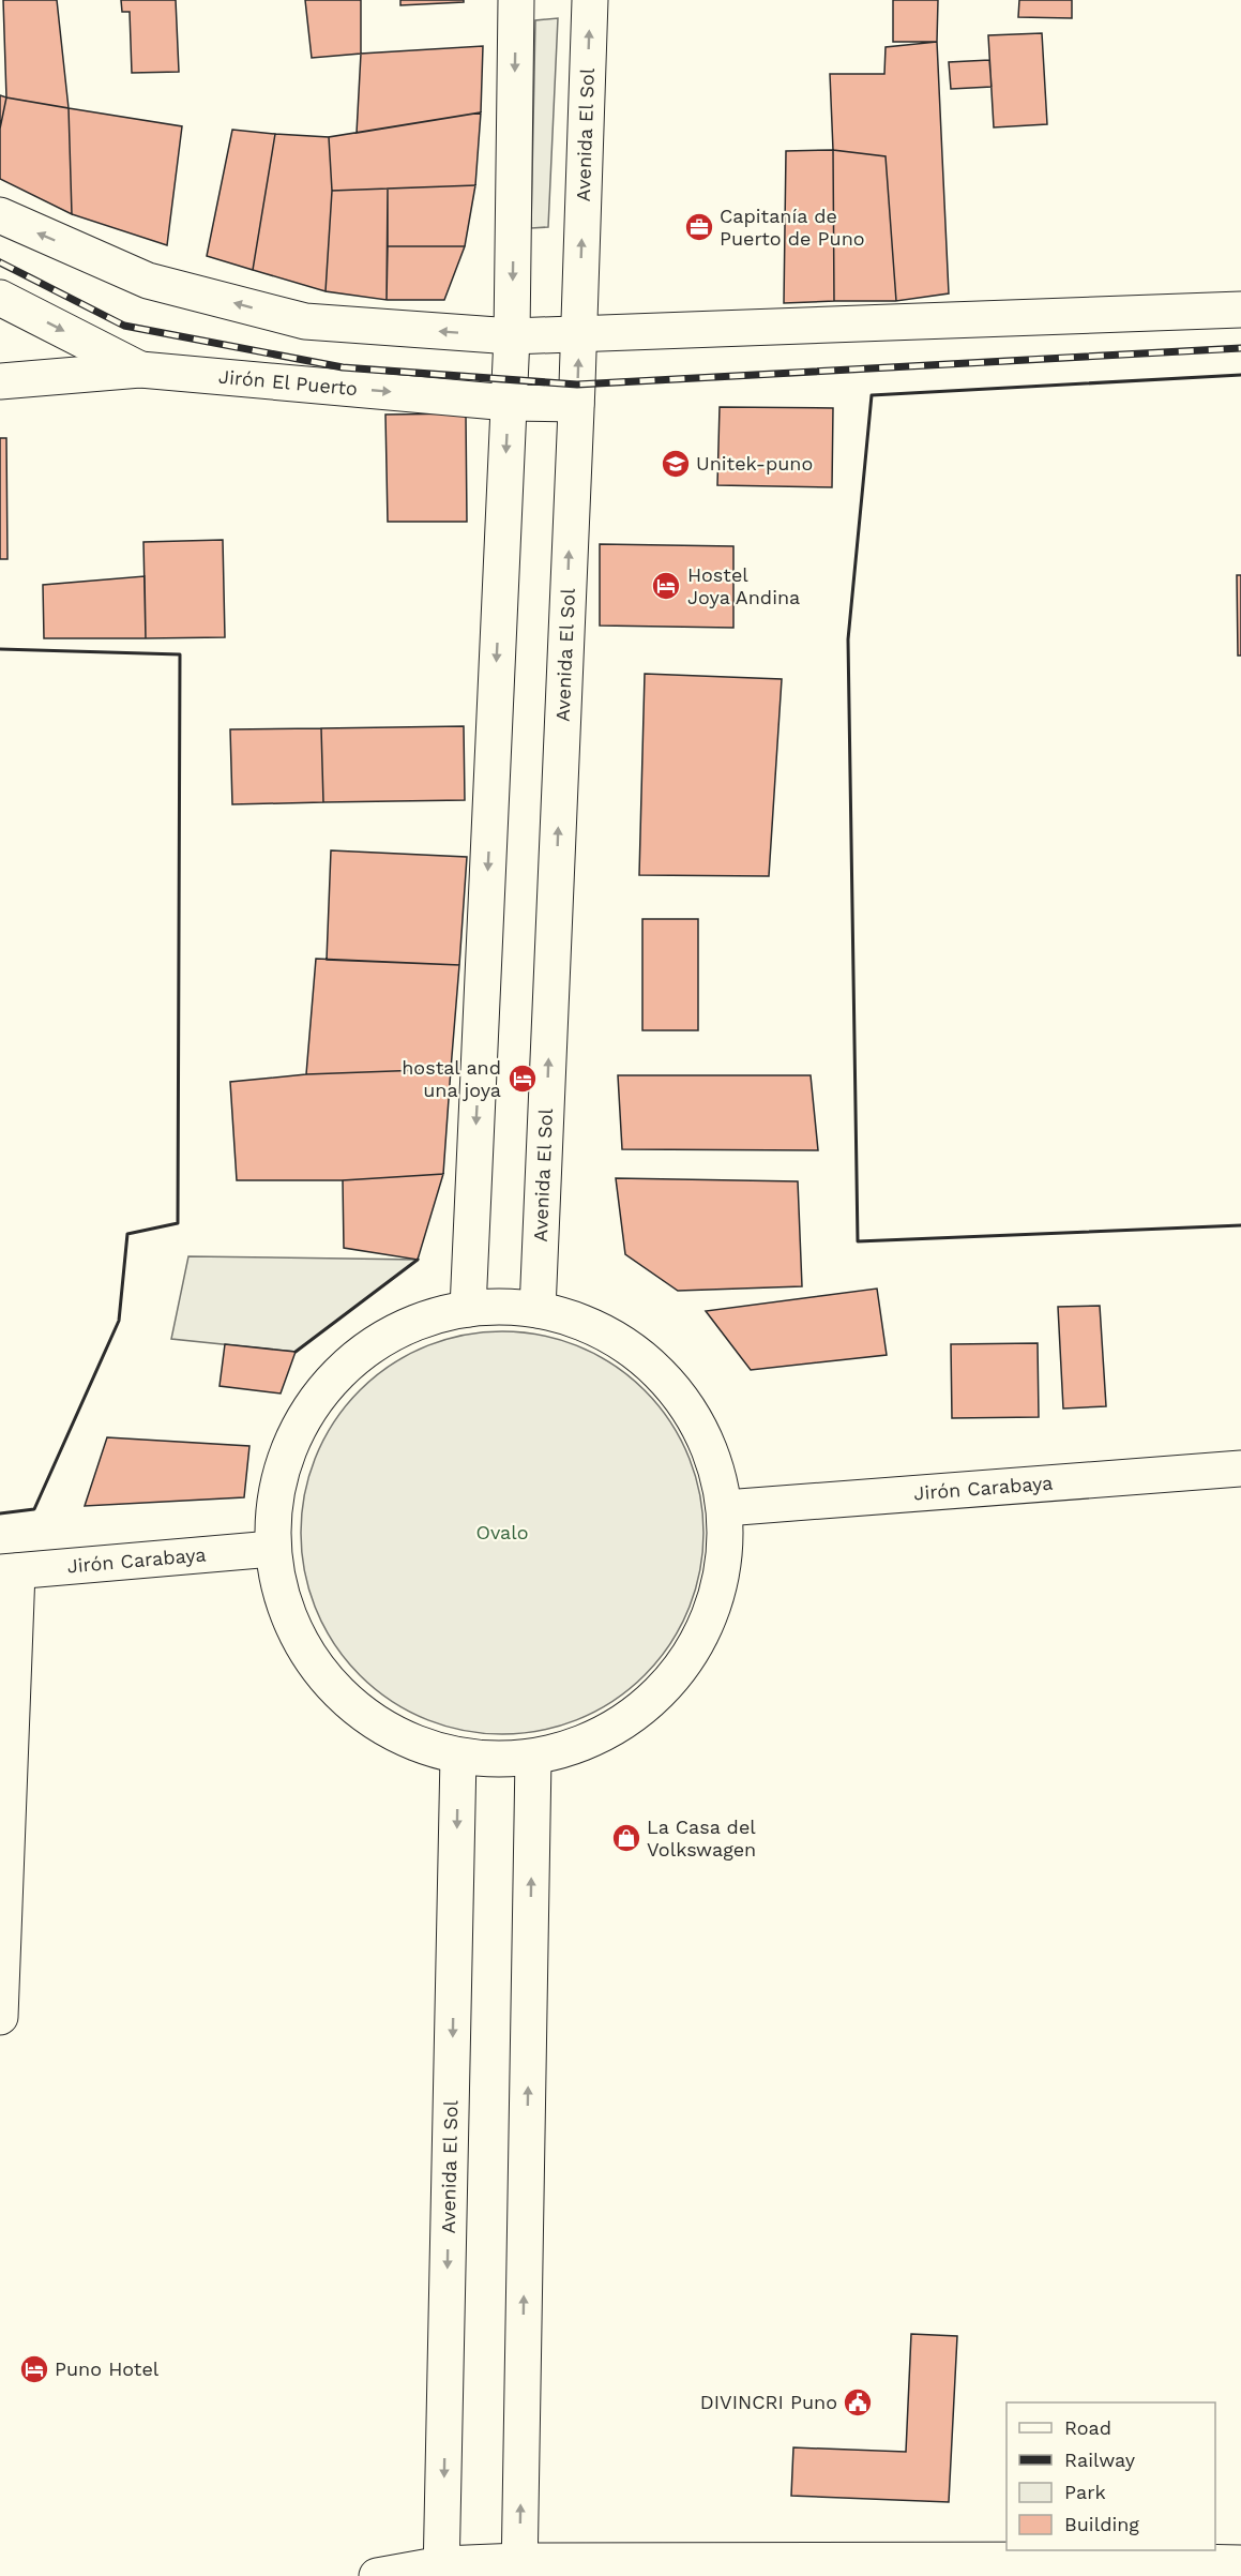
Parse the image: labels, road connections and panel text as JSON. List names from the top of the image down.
{
  "streets": {
    "main road": ["Avenida El Sol", "Jirón El Puerto", "Jirón Carabaya"]
  },
  "crossings": [
    ["Avenida El Sol", "Jirón El Puerto"]
  ],
  "parks": ["Ovalo"],
  "places": {
    "office": ["Capitanía de Puerto de Puno"],
    "school or university": ["Unitek-puno"],
    "hotel": ["Hostel Joya Andina", "hostal and una joya", "Puno Hotel"],
    "shop": ["La Casa del Volkswagen"],
    "public building": ["DIVINCRI Puno"]
  },
  "legend": [
    "Road",
    "Railway",
    "Park",
    "Building"
  ]
}
